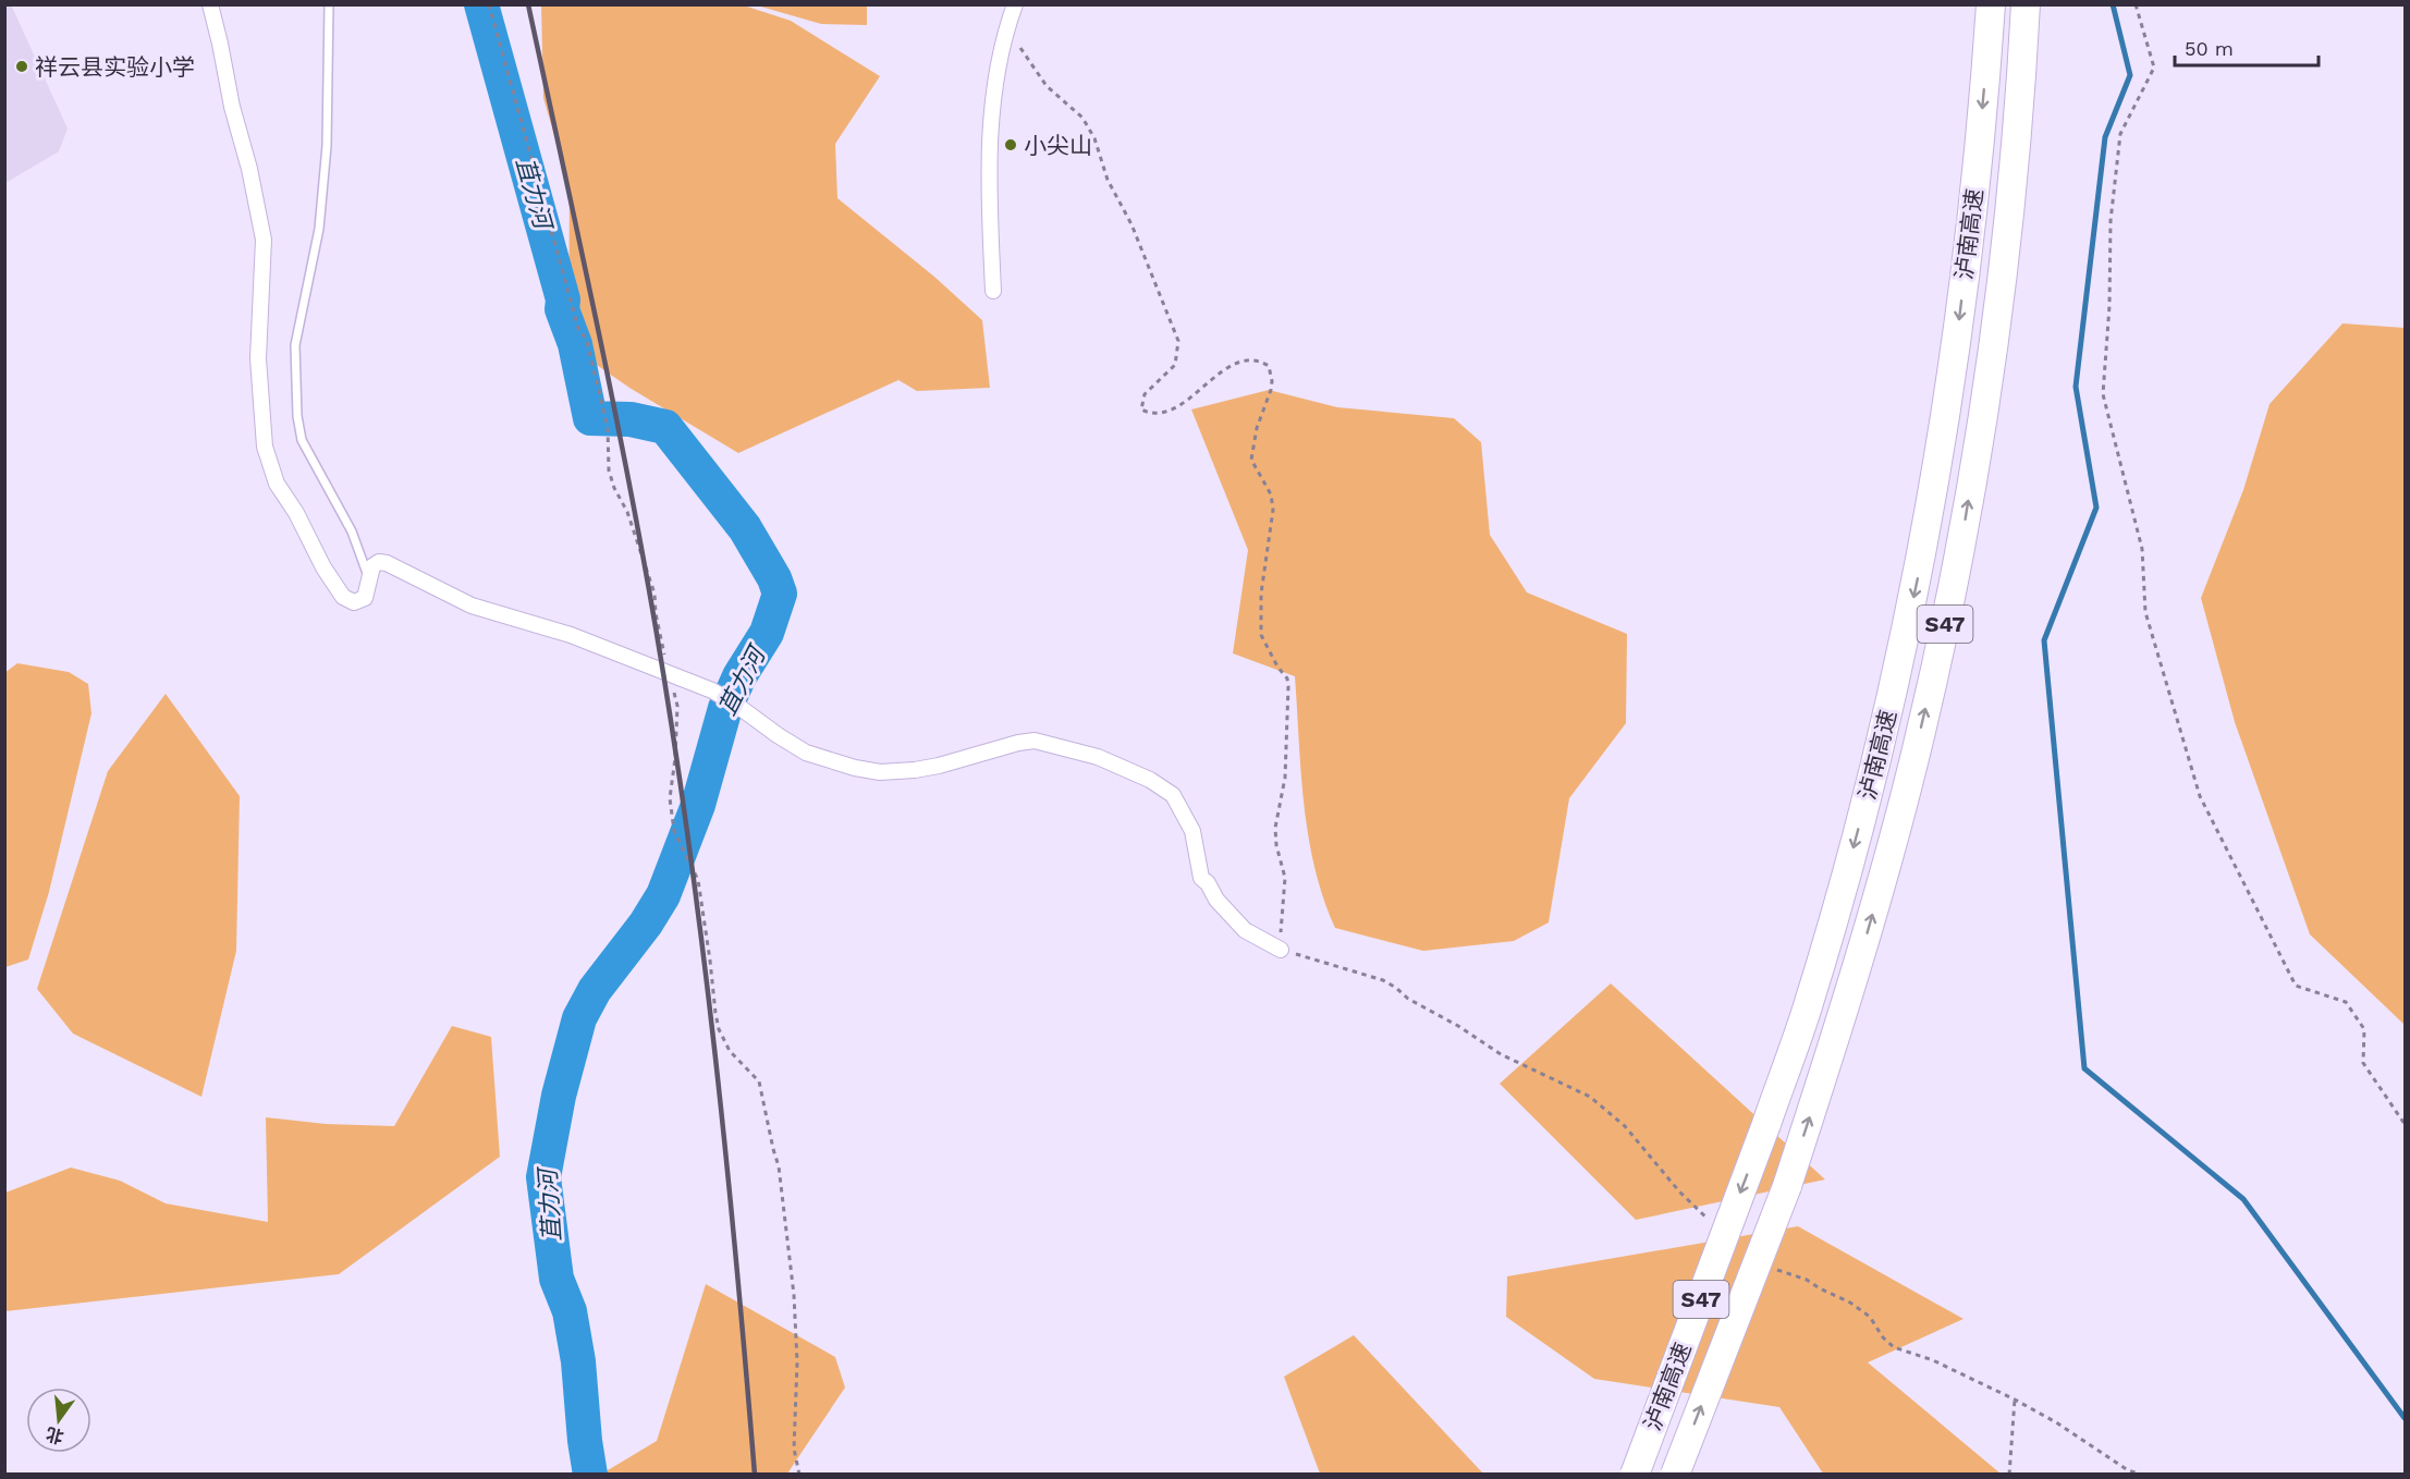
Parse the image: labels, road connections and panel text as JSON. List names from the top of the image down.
{
  "streets": {
    "highway": ["泸南高速", "S47"]
  },
  "water": ["苴力河"],
  "places": ["祥云县实验小学", "小尖山"],
  "scale_bar": "50 m",
  "north": "bottom"
}
